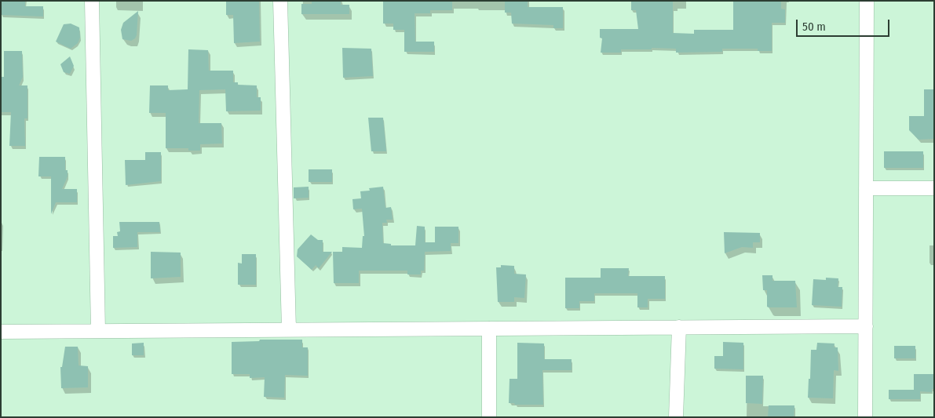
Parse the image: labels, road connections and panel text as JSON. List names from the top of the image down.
{
  "scale_bar": "50 m"
}
